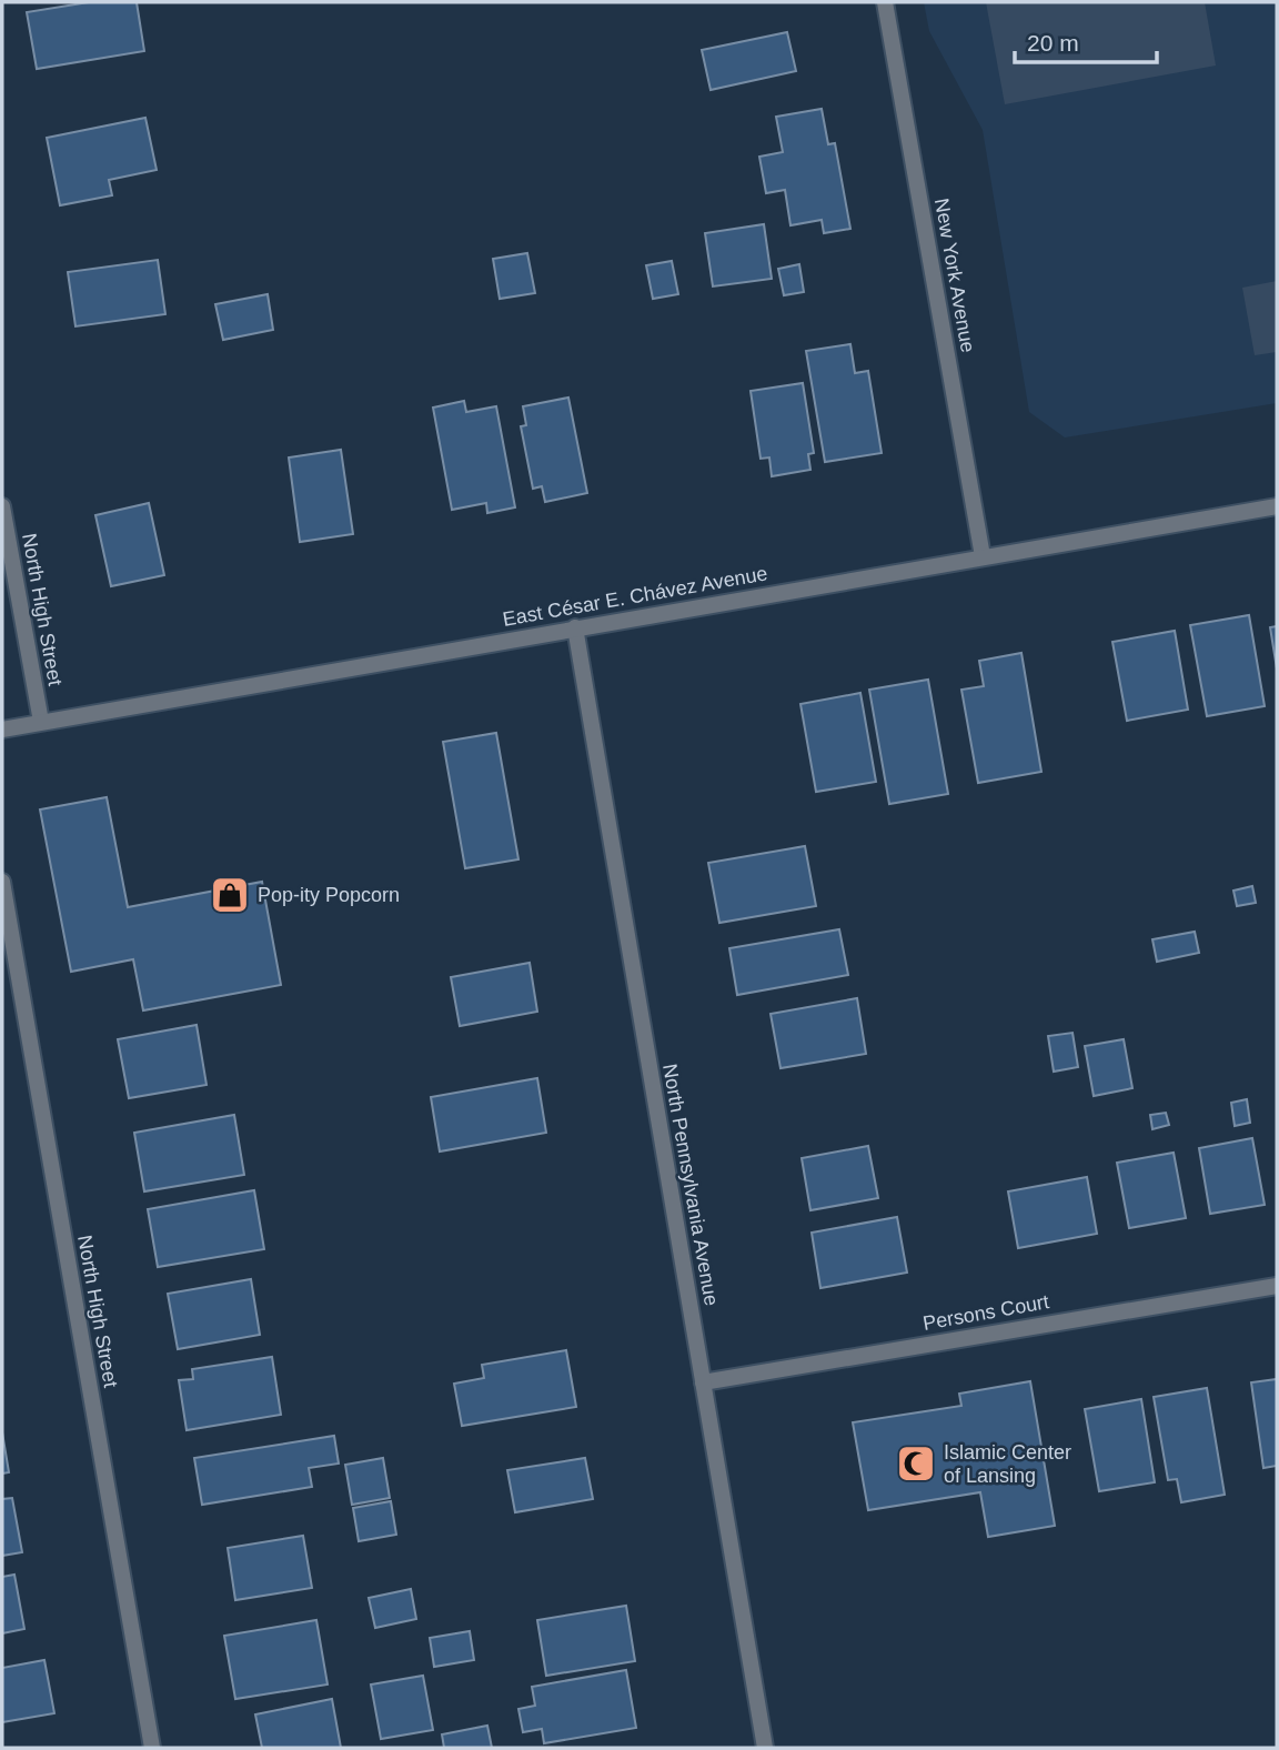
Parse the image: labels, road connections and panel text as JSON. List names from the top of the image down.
{
  "streets": {
    "street": [
      "New York Avenue",
      "East César E. Chávez Avenue",
      "North High Street",
      "North Pennsylvania Avenue",
      "Persons Court"
    ]
  },
  "crossings": [
    ["New York Avenue", "East César E. Chávez Avenue"],
    ["East César E. Chávez Avenue", "North High Street"],
    ["East César E. Chávez Avenue", "North Pennsylvania Avenue"],
    ["North Pennsylvania Avenue", "Persons Court"]
  ],
  "places": {
    "shop": ["Pop-ity Popcorn"],
    "mosque": ["Islamic Center of Lansing"]
  },
  "scale_bar": "20 m"
}
